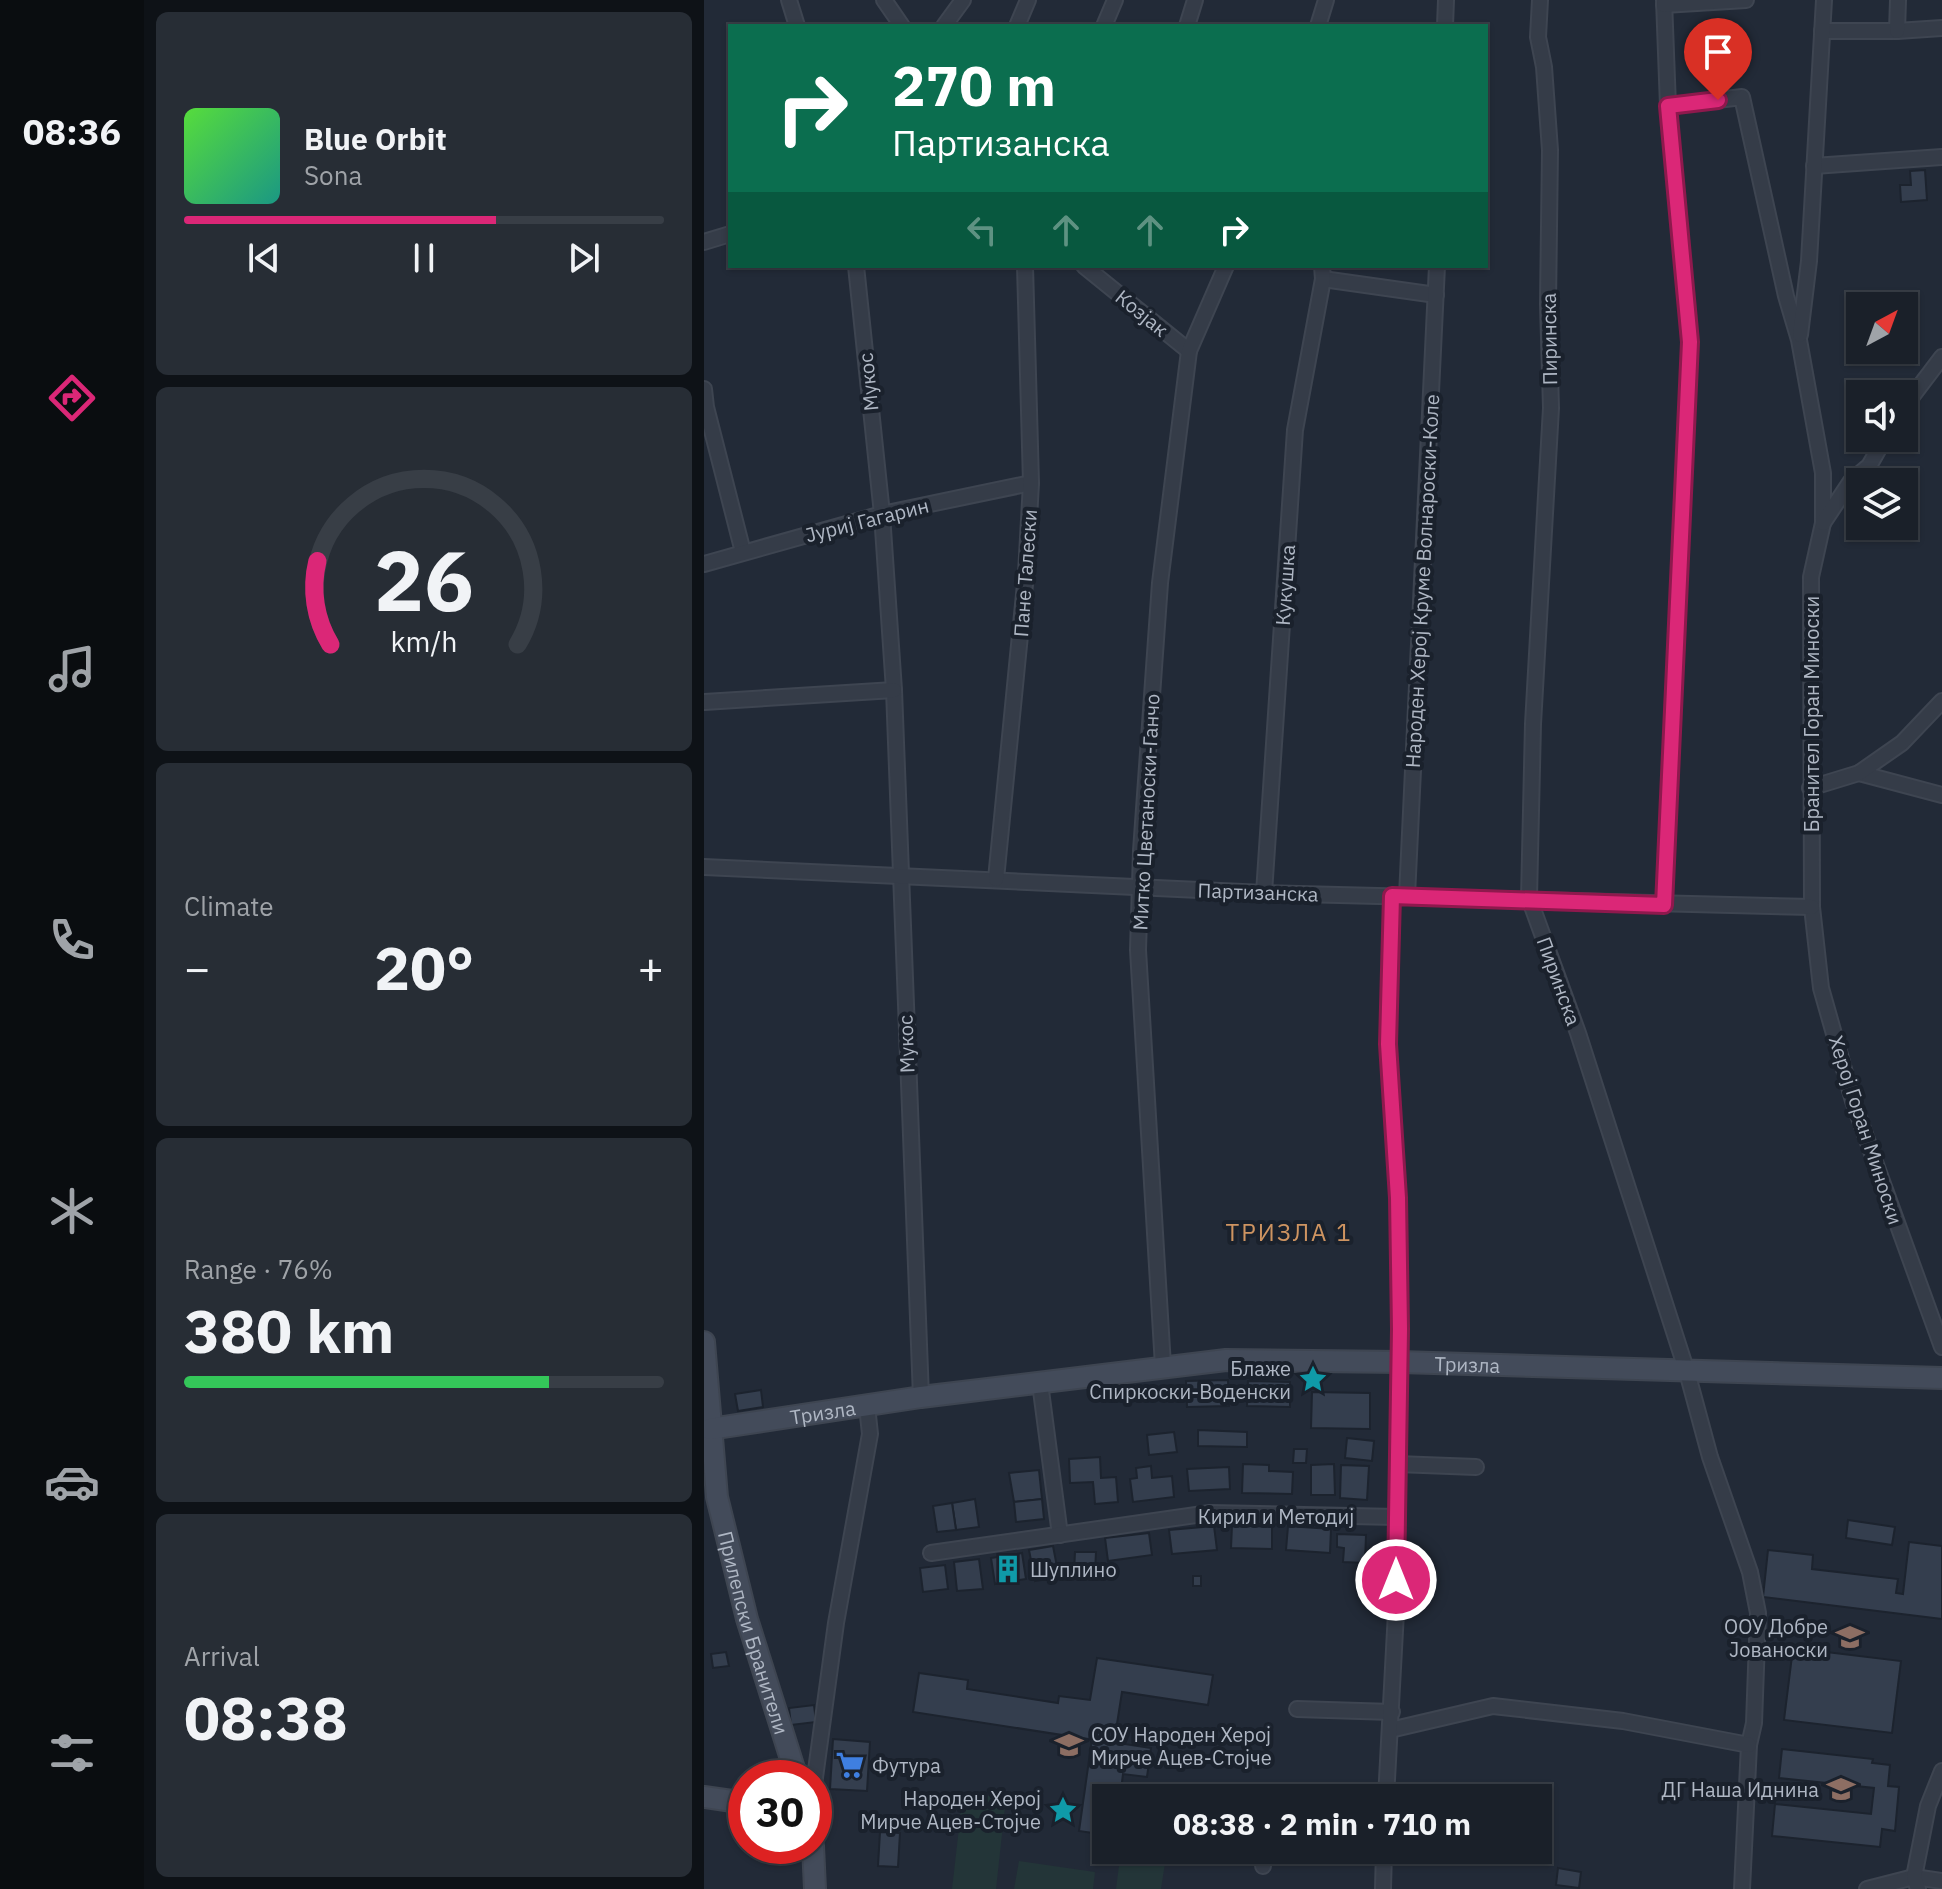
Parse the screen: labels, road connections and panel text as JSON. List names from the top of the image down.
{
  "streets": {
    "street": [
      "Козјак",
      "Пиринска",
      "Мукос",
      "Јуриј Гагарин",
      "Пане Талески",
      "Народен Херој Круме Волнароски-Коле",
      "Кукушка",
      "Бранител Горан Миноски",
      "Митко Цветаноски-Ганчо",
      "Партизанска",
      "Херој Горан Миноски",
      "Тризла",
      "Кирил и Методиј",
      "Прилепски Бранители"
    ]
  },
  "crossings": [
    ["Козјак", "Митко Цветаноски-Ганчо"],
    ["Пиринска", "Партизанска"],
    ["Пиринска", "Тризла"],
    ["Мукос", "Јуриј Гагарин"],
    ["Мукос", "Партизанска"],
    ["Мукос", "Тризла"],
    ["Јуриј Гагарин", "Пане Талески"],
    ["Пане Талески", "Партизанска"],
    ["Народен Херој Круме Волнароски-Коле", "Кукушка"],
    ["Народен Херој Круме Волнароски-Коле", "Партизанска"],
    ["Народен Херој Круме Волнароски-Коле", "Тризла"],
    ["Народен Херој Круме Волнароски-Коле", "Кирил и Методиј"],
    ["Кукушка", "Партизанска"],
    ["Бранител Горан Миноски", "Партизанска"],
    ["Бранител Горан Миноски", "Херој Горан Миноски"],
    ["Митко Цветаноски-Ганчо", "Партизанска"],
    ["Митко Цветаноски-Ганчо", "Тризла"],
    ["Партизанска", "Херој Горан Миноски"],
    ["Тризла", "Прилепски Бранители"]
  ],
  "districts": ["ТРИЗЛА 1"],
  "places": {
    "place": ["Блаже Спиркоски-Воденски", "Народен Херој Мирче Ацев-Стојче"],
    "building": ["Шуплино"],
    "school or university": ["ООУ Добре Јованоски", "СОУ Народен Херој Мирче Ацев-Стојче", "ДГ Наша Иднина"],
    "supermarket": ["Футура"]
  },
  "north": "top right",
  "page": {
    "tabs": "08:36",
    "turn": ["270 m", "Партизанска"],
    "song": ["Blue Orbit", "Sona"],
    "tile": [
      "Climate",
      ["Range · 76%", "380 km"],
      ["Arrival", "08:38"]
    ],
    "heat": ["−", "20°", "+"],
    "limit": "30",
    "trip": "08:38 · 2 min · 710 m",
    "gauge": ["26", "km/h"]
  }
}
